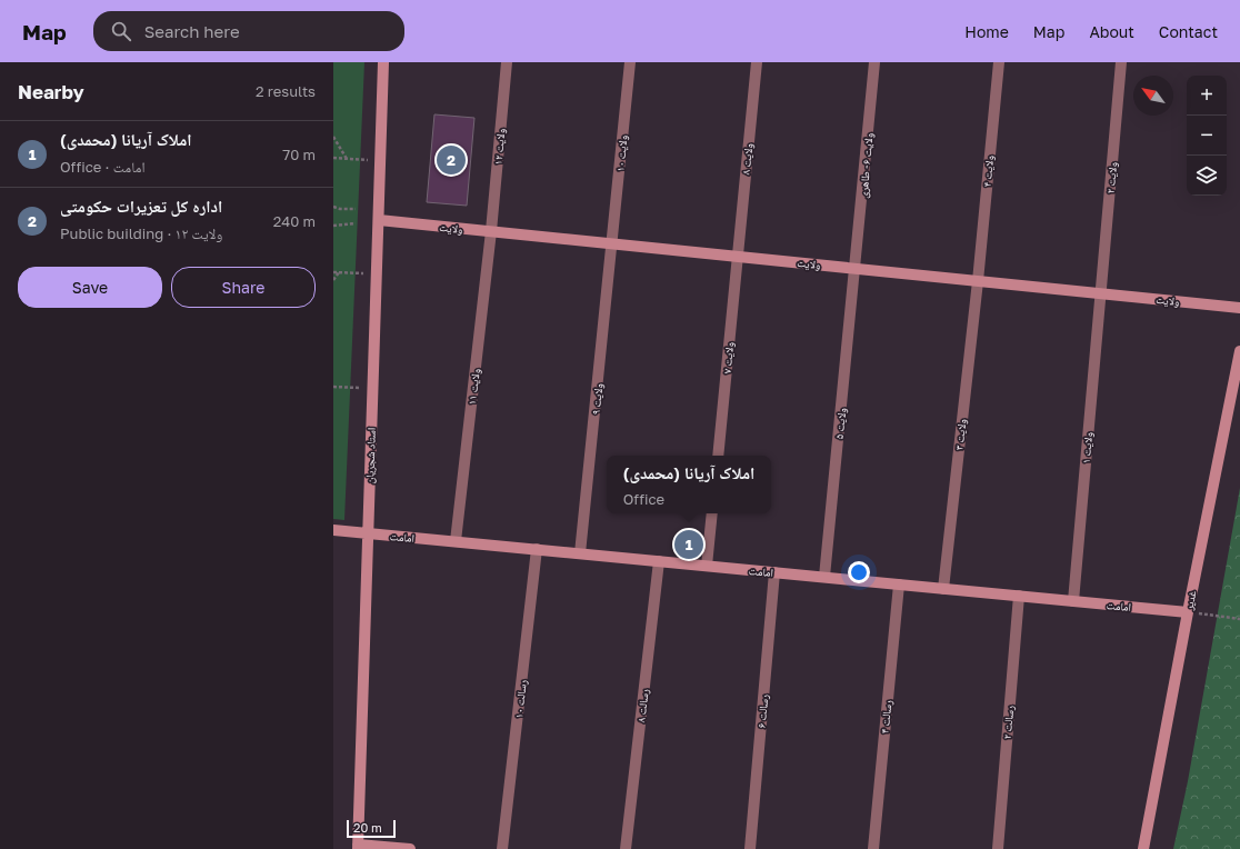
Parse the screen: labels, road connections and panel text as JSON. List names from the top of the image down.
{
  "streets": {
    "street": [
      "ولایت ۱۲",
      "ولایت ۱۰",
      "ولایت ۸",
      "ولایت ۶- طاهری",
      "ولایت ۴",
      "ولایت ۲",
      "ولایت",
      "ولایت ۷",
      "ولایت ۱۱",
      "ولایت ۹",
      "ولایت ۵",
      "ولایت ۳",
      "ولایت ۱",
      "استاد شجریان",
      "امامت",
      "غدیر",
      "رسالت ۱۰",
      "رسالت ۸",
      "رسالت ۶",
      "رسالت ۴",
      "رسالت ۲"
    ]
  },
  "crossings": [
    ["ولایت ۱۲", "ولایت"],
    ["ولایت ۱۲", "ولایت ۱۱"],
    ["ولایت ۱۰", "ولایت"],
    ["ولایت ۱۰", "ولایت ۹"],
    ["ولایت ۸", "ولایت"],
    ["ولایت ۸", "ولایت ۷"],
    ["ولایت ۶- طاهری", "ولایت"],
    ["ولایت ۶- طاهری", "ولایت ۵"],
    ["ولایت ۴", "ولایت"],
    ["ولایت ۴", "ولایت ۳"],
    ["ولایت ۲", "ولایت"],
    ["ولایت ۲", "ولایت ۱"],
    ["ولایت", "ولایت ۷"],
    ["ولایت", "ولایت ۱۱"],
    ["ولایت", "ولایت ۹"],
    ["ولایت", "ولایت ۵"],
    ["ولایت", "ولایت ۳"],
    ["ولایت", "ولایت ۱"],
    ["ولایت", "استاد شجریان"],
    ["ولایت ۱۱", "امامت"],
    ["ولایت ۹", "امامت"],
    ["ولایت ۵", "امامت"],
    ["ولایت ۳", "امامت"],
    ["ولایت ۱", "امامت"],
    ["استاد شجریان", "امامت"],
    ["امامت", "غدیر"],
    ["امامت", "رسالت ۱۰"],
    ["امامت", "رسالت ۸"],
    ["امامت", "رسالت ۶"],
    ["امامت", "رسالت ۴"],
    ["امامت", "رسالت ۲"]
  ],
  "scale_bar": "20 m",
  "north": "top left",
  "page": {
    "header": "Map",
    "search": "Search here",
    "nav": [
      "Home",
      "Map",
      "About",
      "Contact"
    ],
    "heading": ["Nearby", "2 results"],
    "map_buttons": ["+", "−"],
    "list": [
      {
        "mark": "1",
        "name": "املاک آریانا (محمدی)",
        "note": "Office · امامت",
        "value": "70 m"
      },
      {
        "mark": "2",
        "name": "اداره کل تعزیرات حکومتی",
        "note": "Public building · ولایت ۱۲",
        "value": "240 m"
      }
    ],
    "pins": ["2", "1"],
    "buttons": ["Save", "Share"],
    "popup": ["املاک آریانا (محمدی)", "Office"],
    "scale": "20 m"
  }
}
